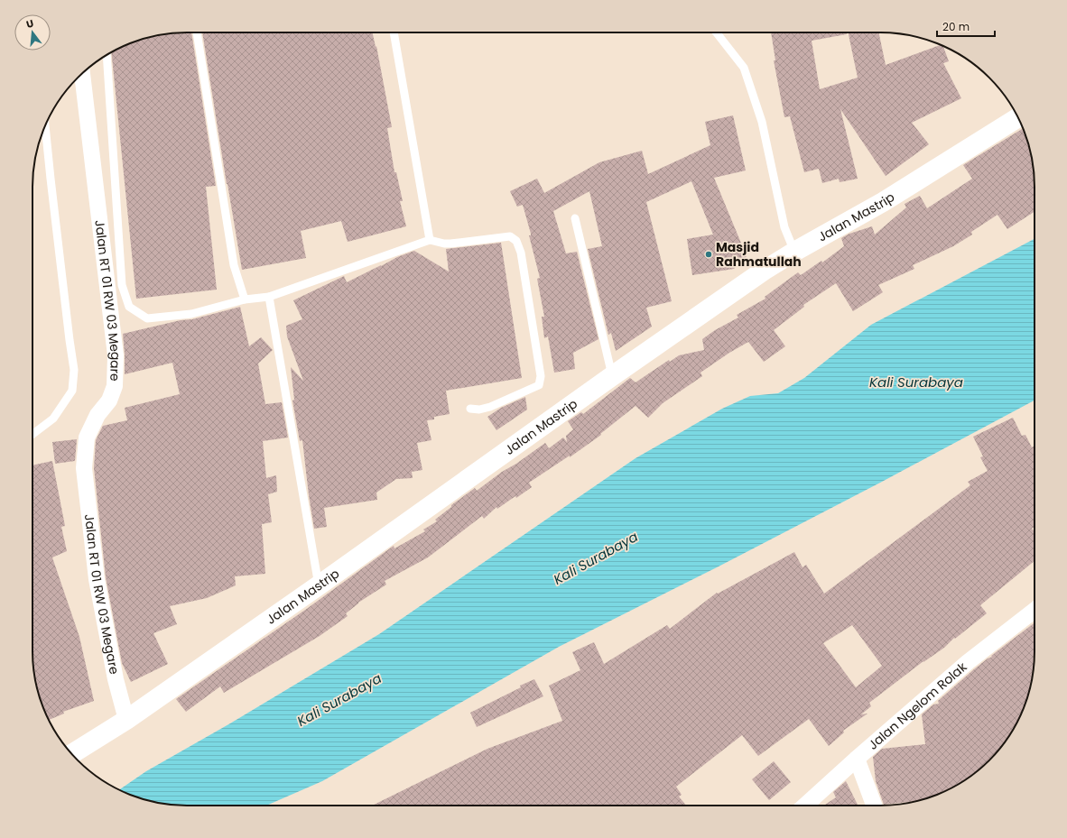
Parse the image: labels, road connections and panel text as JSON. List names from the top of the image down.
{
  "streets": {
    "main road": ["Jalan Mastrip"],
    "street": ["Jalan RT 01 RW 03 Megare", "Jalan Ngelom Rolak"]
  },
  "crossings": [
    ["Jalan Mastrip", "Jalan RT 01 RW 03 Megare"]
  ],
  "water": ["Kali Surabaya"],
  "places": ["Masjid Rahmatullah"],
  "scale_bar": "20 m",
  "north": "top"
}
